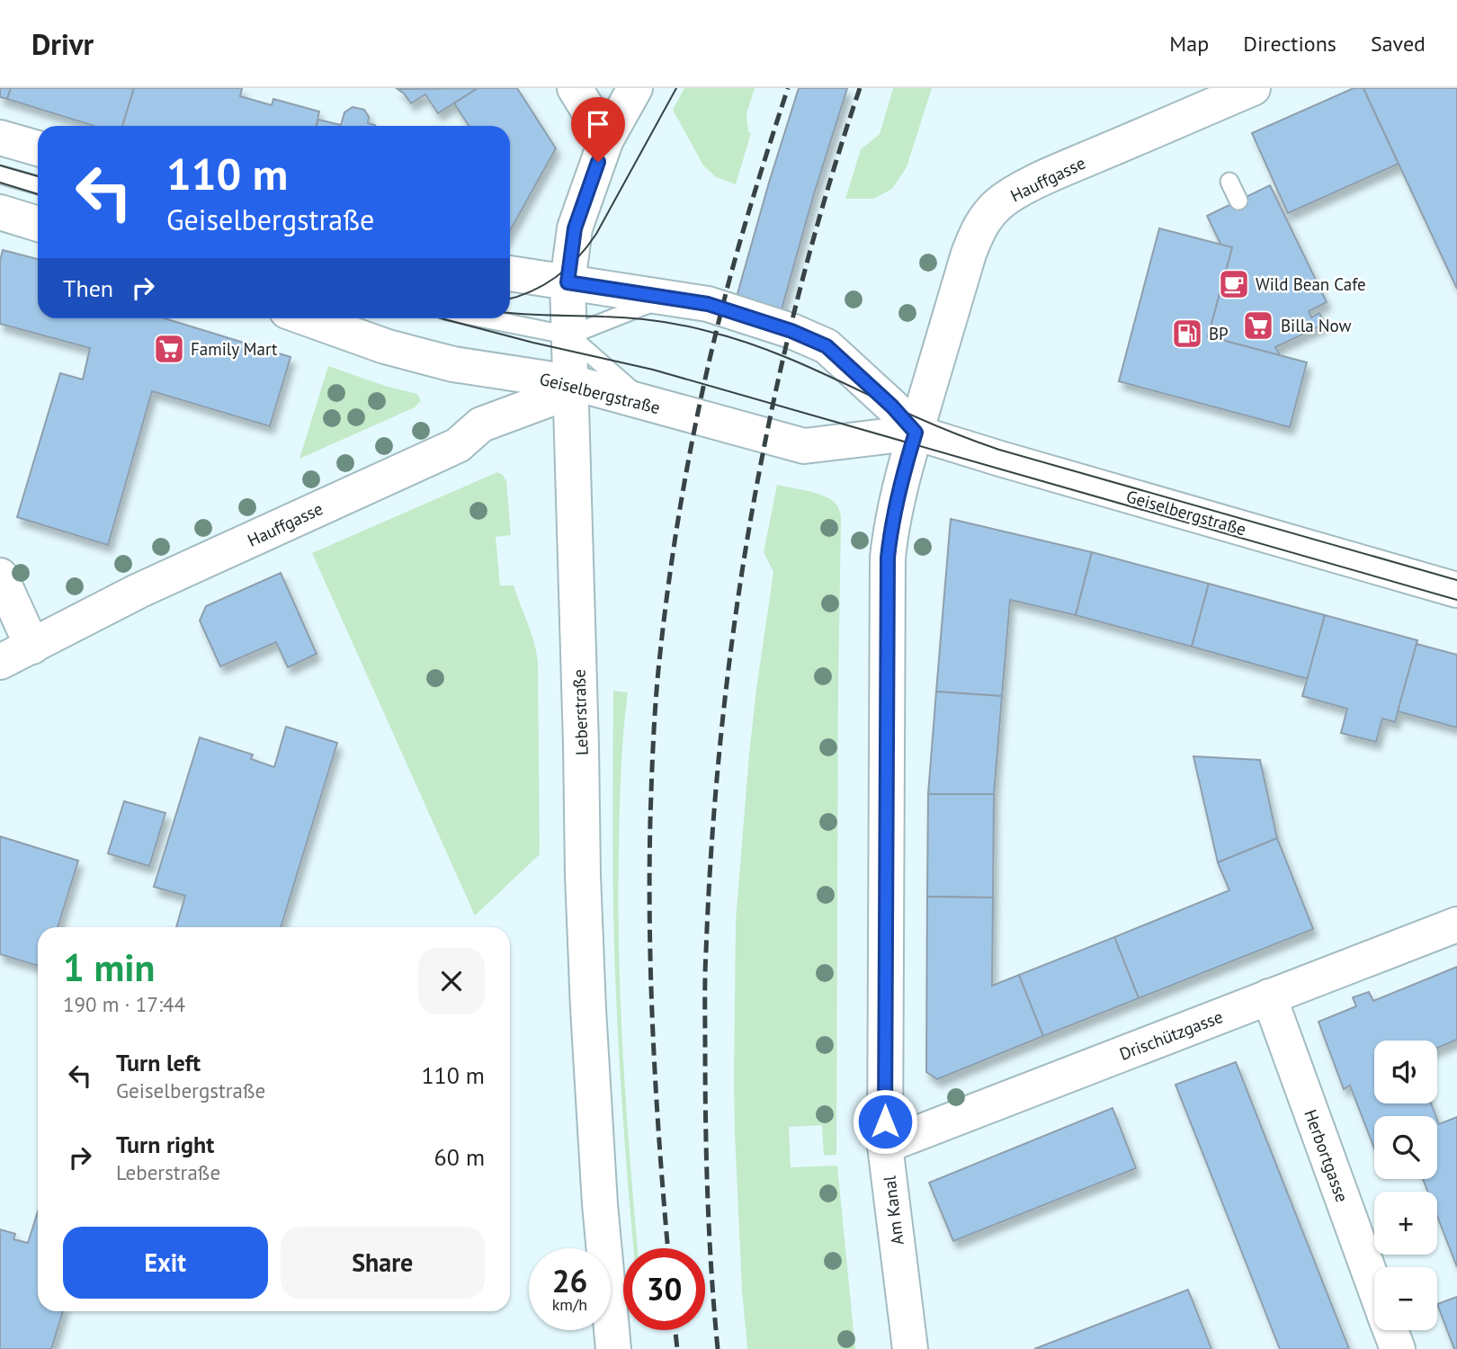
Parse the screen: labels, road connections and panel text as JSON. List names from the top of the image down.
{
  "streets": {
    "street": [
      "Hauffgasse",
      "Geiselbergstraße",
      "Leberstraße",
      "Drischützgasse",
      "Herbortgasse",
      "Am Kanal"
    ]
  },
  "crossings": [
    ["Hauffgasse", "Geiselbergstraße"],
    ["Hauffgasse", "Leberstraße"],
    ["Hauffgasse", "Am Kanal"],
    ["Geiselbergstraße", "Leberstraße"],
    ["Geiselbergstraße", "Am Kanal"],
    ["Drischützgasse", "Herbortgasse"],
    ["Drischützgasse", "Am Kanal"]
  ],
  "places": {
    "cafe": ["Wild Bean Cafe"],
    "supermarket": ["Billa Now", "Family Mart"],
    "fuel station": ["BP"]
  },
  "page": {
    "header": "Drivr",
    "nav": ["Map", "Directions", "Saved"],
    "turn": ["110 m", "Geiselbergstraße"],
    "then": "Then",
    "heading": ["1 min", "190 m · 17:44"],
    "list": [
      {
        "name": "Turn left",
        "note": "Geiselbergstraße",
        "value": "110 m"
      },
      {
        "name": "Turn right",
        "note": "Leberstraße",
        "value": "60 m"
      }
    ],
    "map_buttons": ["+", "−"],
    "buttons": ["Exit", "Share"],
    "speed": "26 km/h",
    "limit": "30"
  }
}
